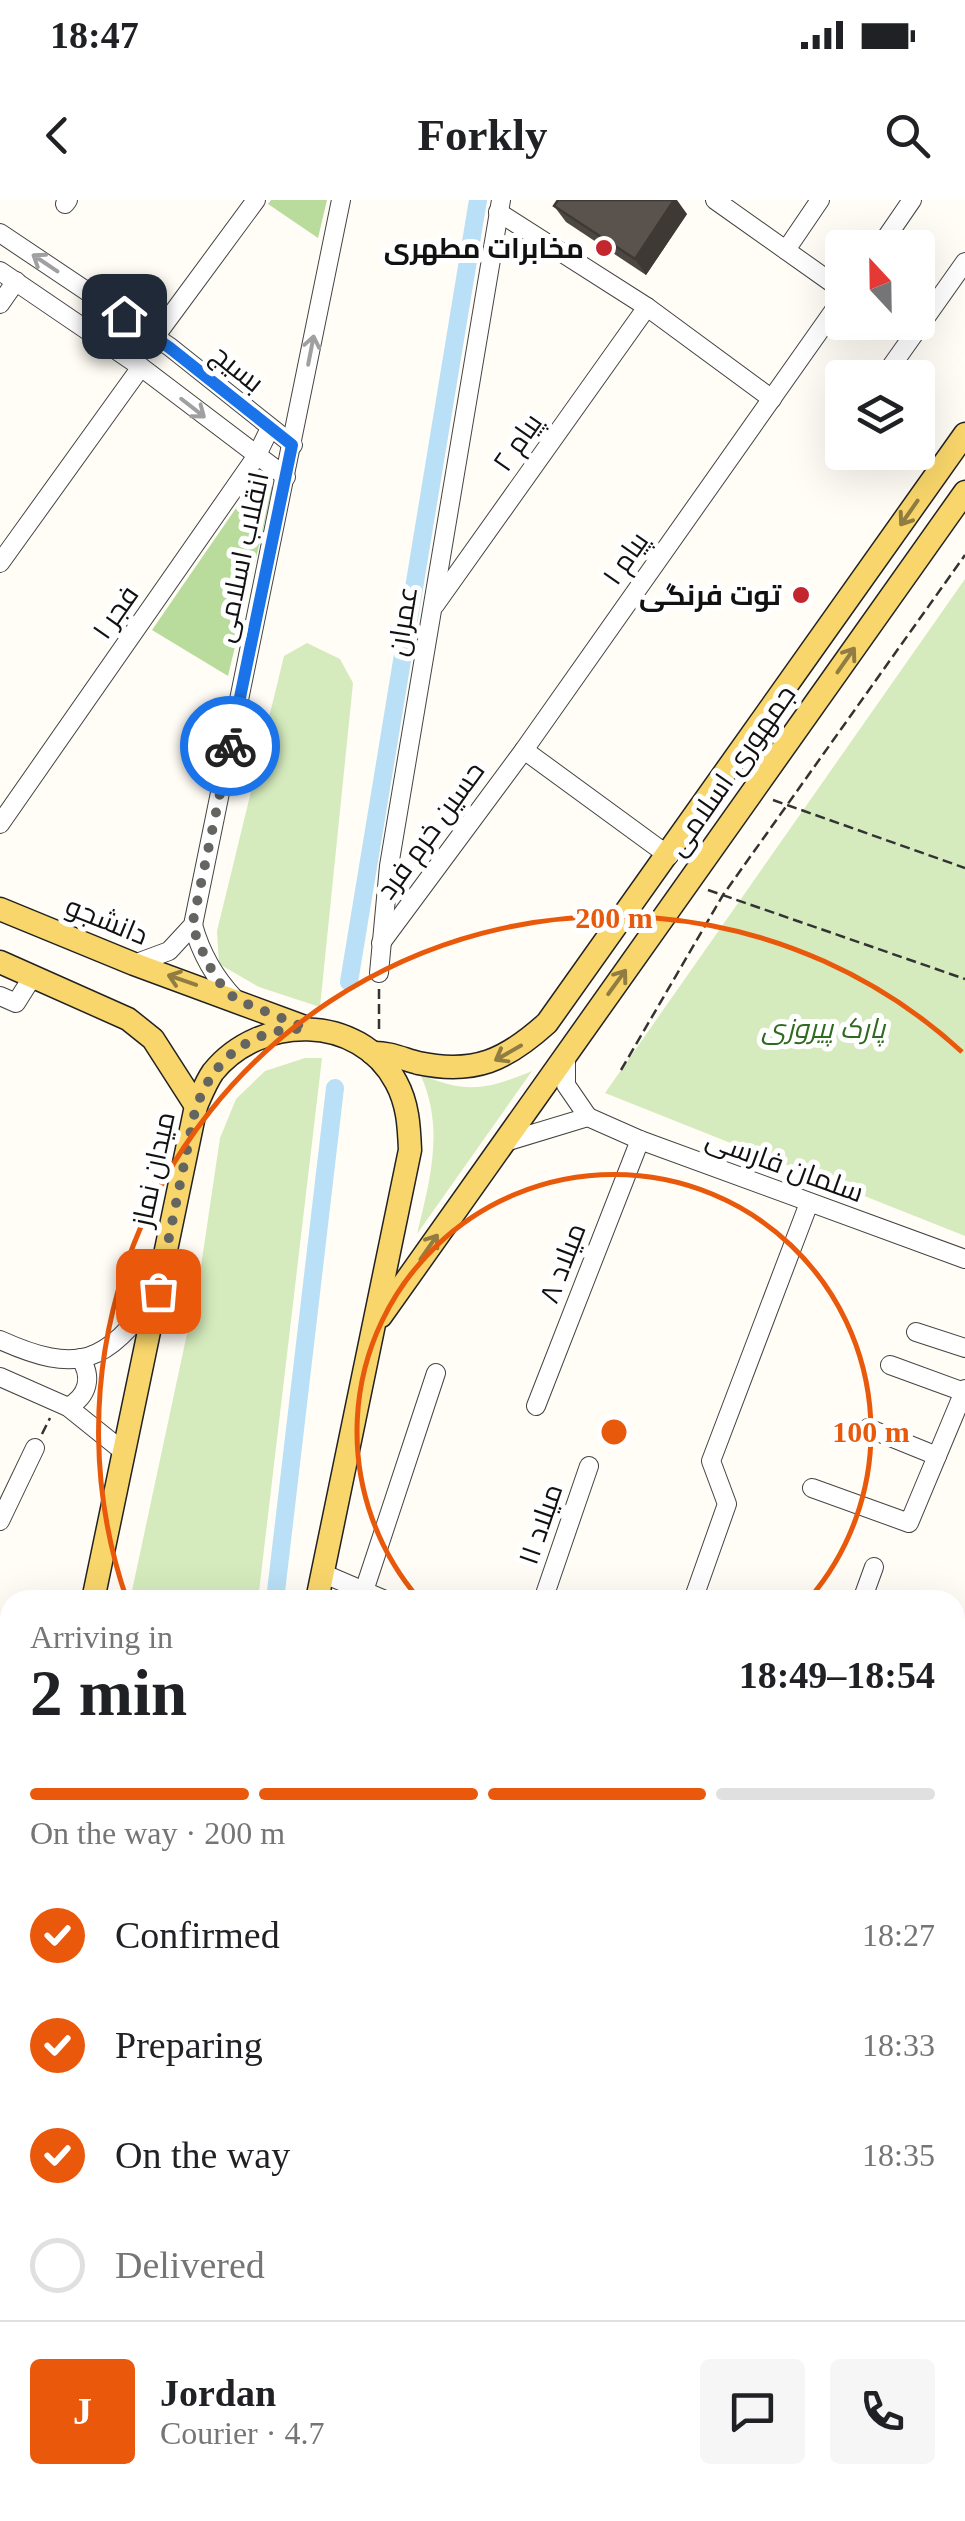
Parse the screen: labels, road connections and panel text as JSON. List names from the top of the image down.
{
  "streets": {
    "main road": ["جمهوری اسلامی", "دانشجو", "میدان نماز"],
    "street": [
      "بسیج",
      "پیام ۲",
      "انقلاب اسلامی",
      "پیام ۱",
      "فجر ۱",
      "عمران",
      "حسین خرم فرد",
      "سلمان فارسی",
      "میلاد ۸",
      "میلاد ۱۱"
    ]
  },
  "crossings": [
    ["بسیج", "انقلاب اسلامی"],
    ["بسیج", "فجر ۱"],
    ["پیام ۲", "عمران"],
    ["پیام ۱", "حسین خرم فرد"],
    ["عمران", "حسین خرم فرد"],
    ["جمهوری اسلامی", "میدان نماز"],
    ["دانشجو", "میدان نماز"],
    ["سلمان فارسی", "میلاد ۸"]
  ],
  "parks": ["پارک پیروزی"],
  "places": ["مخابرات مطهری", "توت فرنگی"],
  "north": "top",
  "page": {
    "status": "18:47",
    "header": "Forkly",
    "heading": ["2 min", "Arriving in", "18:49–18:54"],
    "panel": ["Jordan", "Courier · 4.7"],
    "bar": "On the way · 200 m",
    "list": [
      ["Confirmed", "18:27"],
      ["Preparing", "18:33"],
      ["On the way", "18:35"],
      "Delivered"
    ],
    "round": "J"
  },
  "rings": ["200 m", "100 m"]
}
